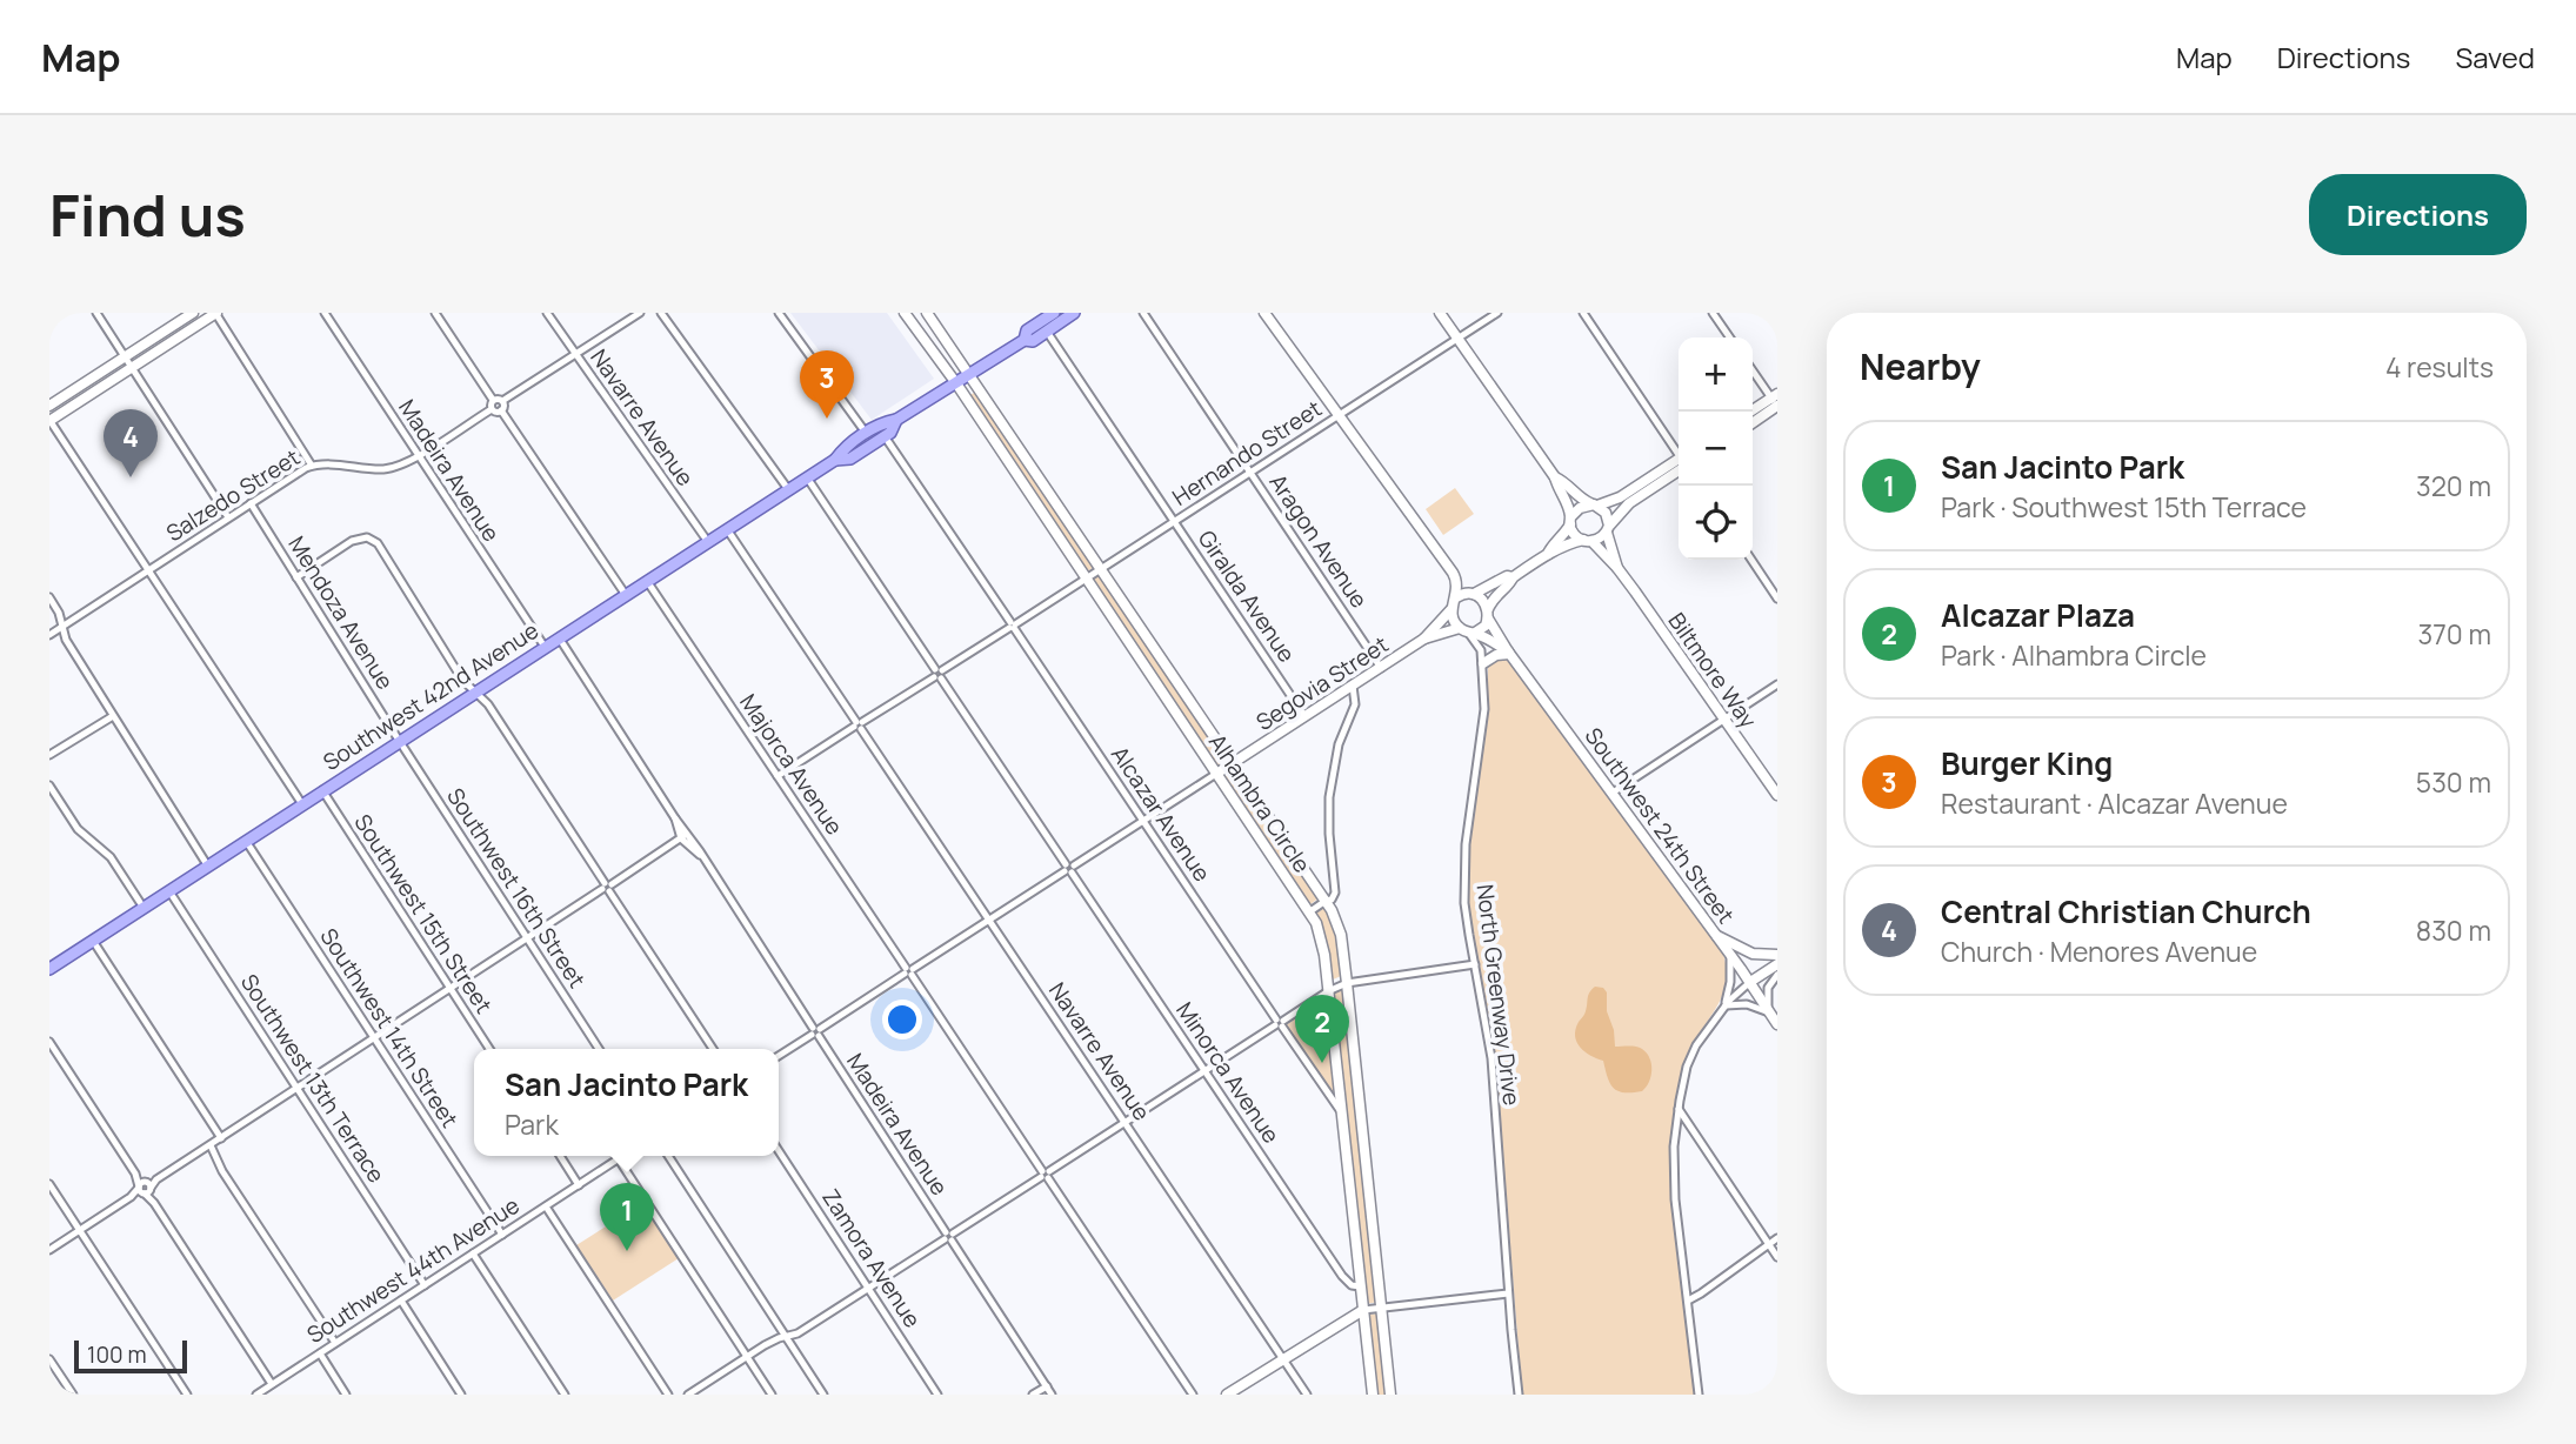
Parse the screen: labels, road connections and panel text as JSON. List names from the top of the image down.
{
  "streets": {
    "main road": ["Southwest 42nd Avenue"],
    "street": [
      "Navarre Avenue",
      "Hernando Street",
      "Madeira Avenue",
      "Salzedo Street",
      "Aragon Avenue",
      "Giralda Avenue",
      "Mendoza Avenue",
      "Biltmore Way",
      "Segovia Street",
      "Majorca Avenue",
      "Alhambra Circle",
      "Alcazar Avenue",
      "Southwest 24th Street",
      "Southwest 16th Street",
      "Southwest 15th Street",
      "North Greenway Drive",
      "Southwest 14th Street",
      "Minorca Avenue",
      "Southwest 13th Terrace",
      "Zamora Avenue",
      "Southwest 44th Avenue"
    ]
  },
  "crossings": [
    ["Navarre Avenue", "Hernando Street"],
    ["Navarre Avenue", "Segovia Street"],
    ["Navarre Avenue", "Southwest 42nd Avenue"],
    ["Hernando Street", "Aragon Avenue"],
    ["Hernando Street", "Giralda Avenue"],
    ["Hernando Street", "Majorca Avenue"],
    ["Hernando Street", "Alhambra Circle"],
    ["Hernando Street", "Alcazar Avenue"],
    ["Hernando Street", "Minorca Avenue"],
    ["Madeira Avenue", "Salzedo Street"],
    ["Madeira Avenue", "Segovia Street"],
    ["Madeira Avenue", "Southwest 42nd Avenue"],
    ["Salzedo Street", "Mendoza Avenue"],
    ["Aragon Avenue", "Segovia Street"],
    ["Giralda Avenue", "Segovia Street"],
    ["Giralda Avenue", "Southwest 42nd Avenue"],
    ["Mendoza Avenue", "Southwest 42nd Avenue"],
    ["Mendoza Avenue", "Southwest 16th Street"],
    ["Segovia Street", "Majorca Avenue"],
    ["Segovia Street", "Alhambra Circle"],
    ["Segovia Street", "Alcazar Avenue"],
    ["Segovia Street", "Southwest 24th Street"],
    ["Segovia Street", "North Greenway Drive"],
    ["Segovia Street", "Minorca Avenue"],
    ["Southwest 42nd Avenue", "Majorca Avenue"],
    ["Southwest 42nd Avenue", "Alhambra Circle"],
    ["Southwest 42nd Avenue", "Alcazar Avenue"],
    ["Southwest 42nd Avenue", "Southwest 16th Street"],
    ["Southwest 42nd Avenue", "Southwest 15th Street"],
    ["Southwest 42nd Avenue", "Southwest 14th Street"],
    ["Southwest 42nd Avenue", "Minorca Avenue"],
    ["Southwest 42nd Avenue", "Southwest 13th Terrace"],
    ["Alhambra Circle", "Alcazar Avenue"],
    ["Alhambra Circle", "Minorca Avenue"],
    ["Southwest 24th Street", "North Greenway Drive"],
    ["Southwest 14th Street", "Southwest 44th Avenue"],
    ["Southwest 13th Terrace", "Southwest 44th Avenue"]
  ],
  "scale_bar": "100 m",
  "page": {
    "header": "Map",
    "nav": ["Map", "Directions", "Saved"],
    "buttons": "Directions",
    "title": "Find us",
    "heading": ["Nearby", "4 results"],
    "map_buttons": ["+", "−"],
    "pins": [
      "3",
      "4",
      "2",
      "1"
    ],
    "list": [
      {
        "mark": "1",
        "name": "San Jacinto Park",
        "note": "Park · Southwest 15th Terrace",
        "value": "320 m"
      },
      {
        "mark": "2",
        "name": "Alcazar Plaza",
        "note": "Park · Alhambra Circle",
        "value": "370 m"
      },
      {
        "mark": "3",
        "name": "Burger King",
        "note": "Restaurant · Alcazar Avenue",
        "value": "530 m"
      },
      {
        "mark": "4",
        "name": "Central Christian Church",
        "note": "Church · Menores Avenue",
        "value": "830 m"
      }
    ],
    "popup": ["San Jacinto Park", "Park"],
    "scale": "100 m"
  }
}
